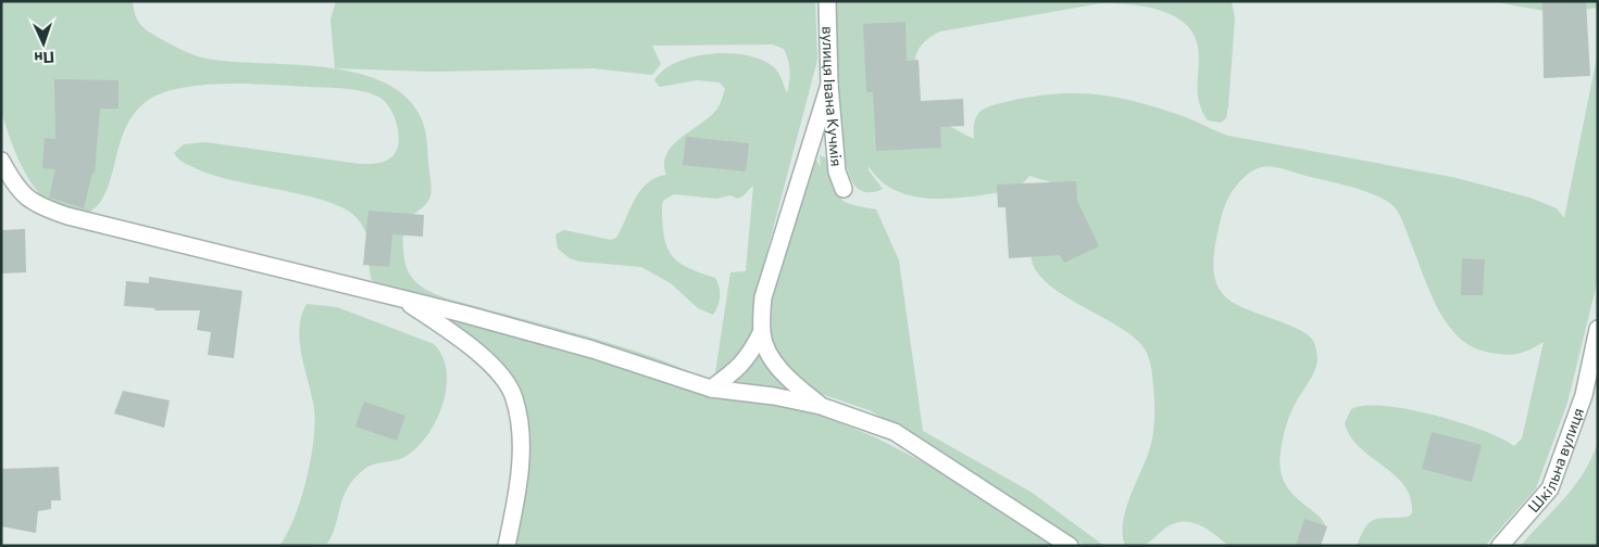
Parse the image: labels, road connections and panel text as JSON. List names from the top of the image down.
{
  "streets": {
    "street": ["вулиця Івана Кучмія", "Шкільна вулиця"]
  },
  "north": "bottom"
}
